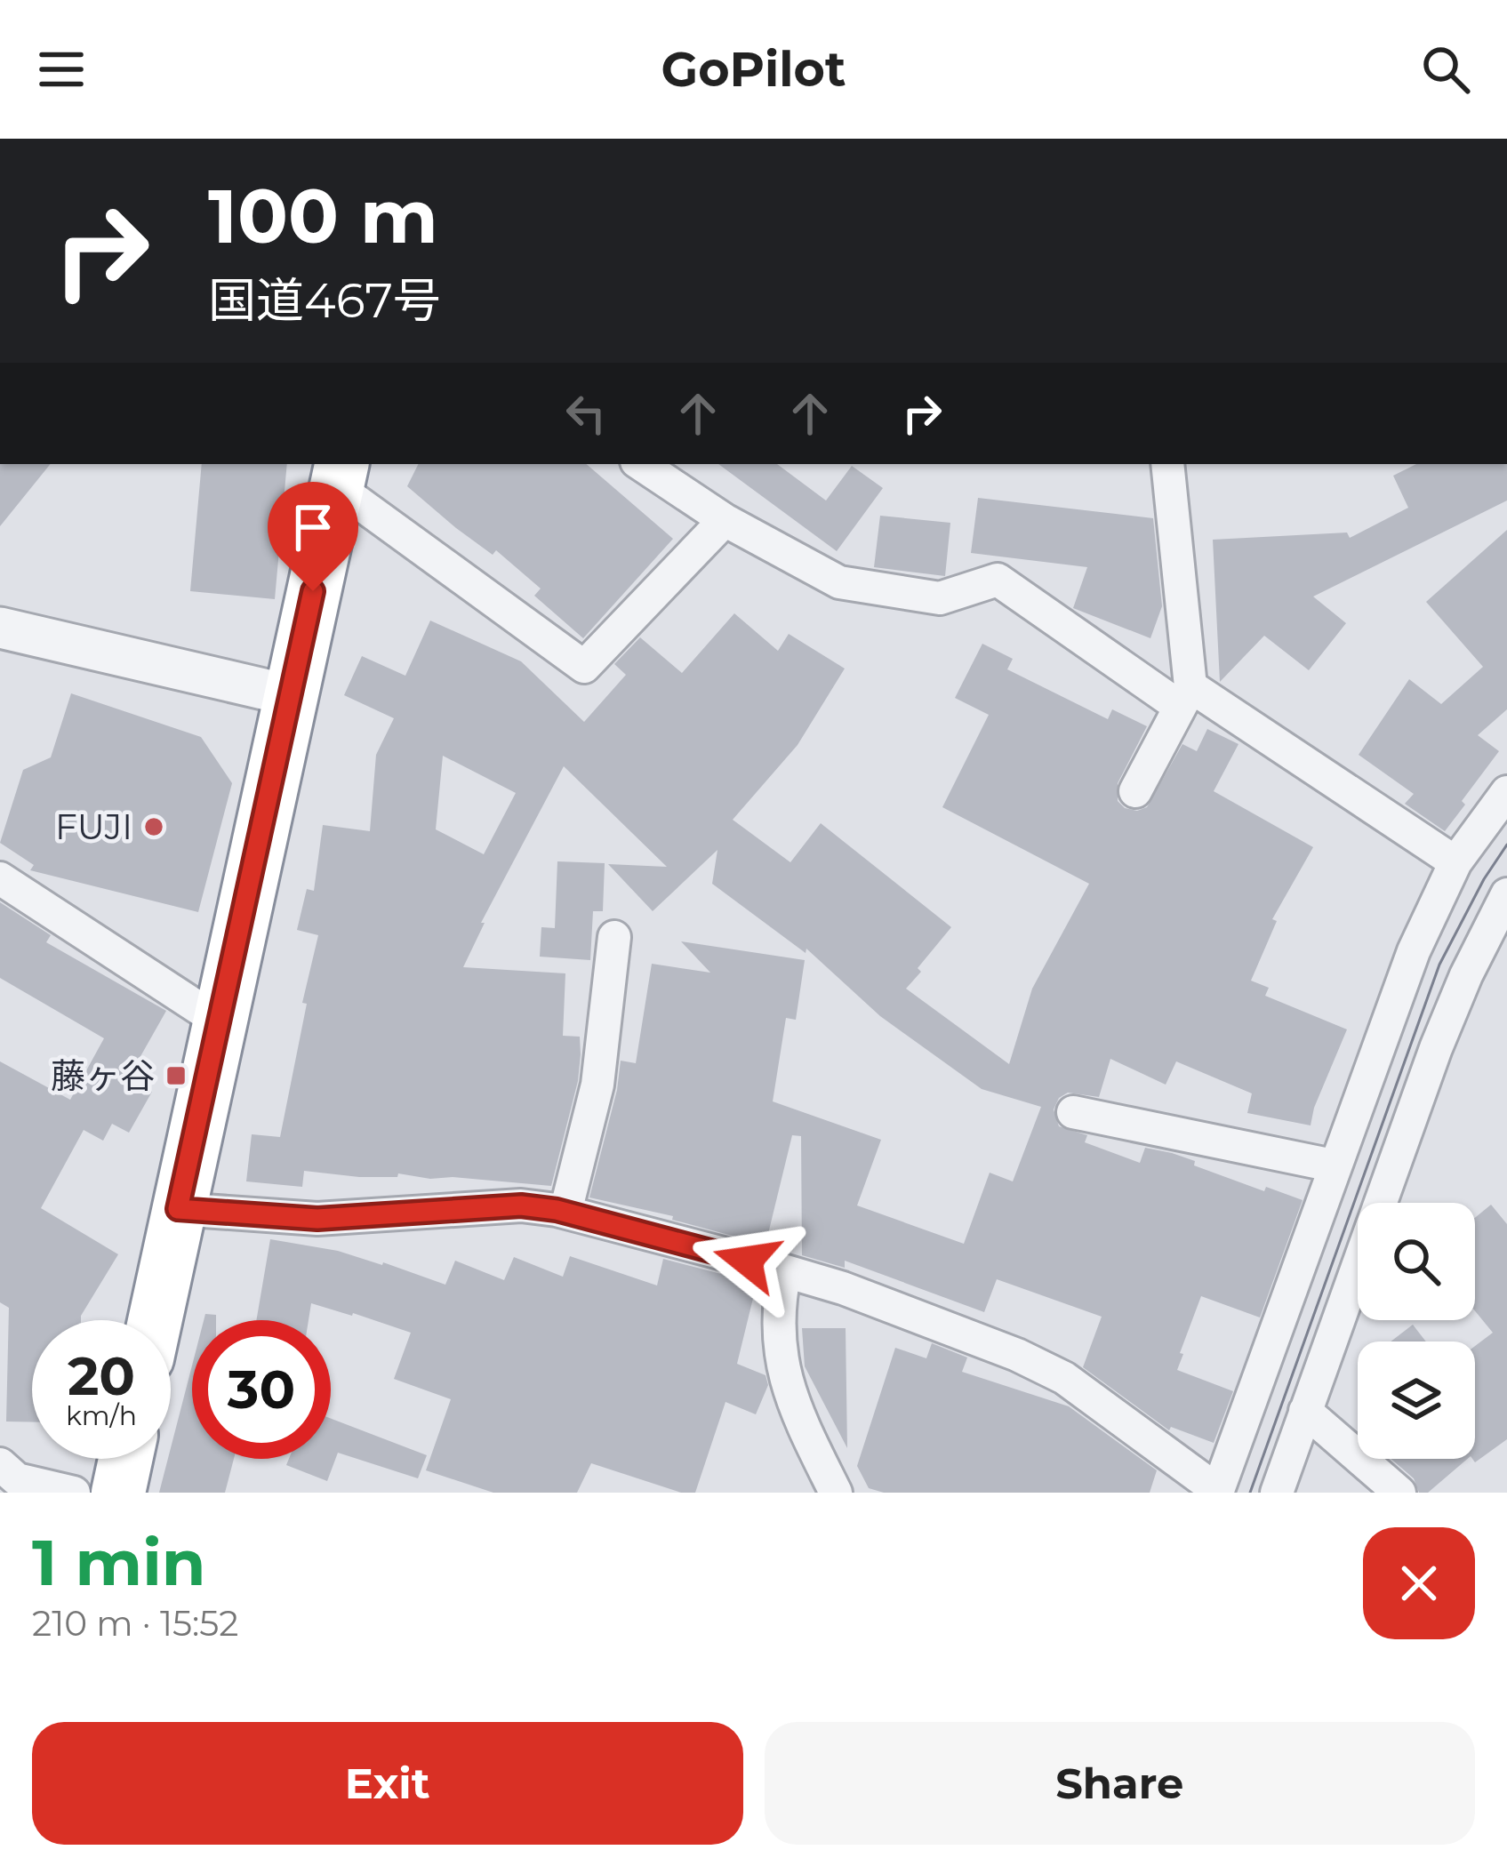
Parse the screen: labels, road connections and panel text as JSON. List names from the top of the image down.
{
  "places": {
    "other": ["FUJI"],
    "transit": ["藤ヶ谷"]
  },
  "page": {
    "header": "GoPilot",
    "turn": ["100 m", "国道467号"],
    "speed": "20 km/h",
    "limit": "30",
    "heading": ["1 min", "210 m · 15:52"],
    "buttons": ["Exit", "Share"]
  }
}
